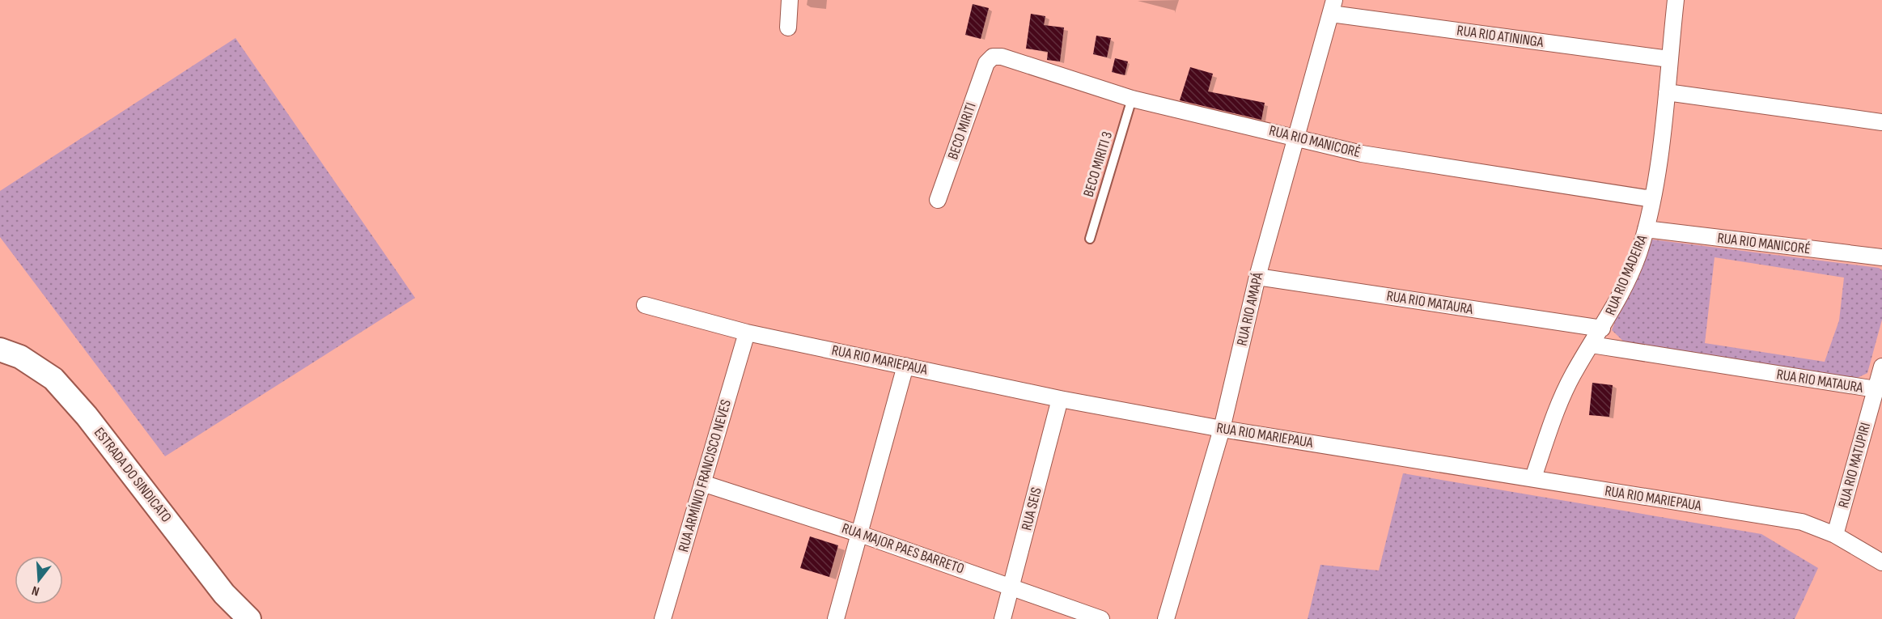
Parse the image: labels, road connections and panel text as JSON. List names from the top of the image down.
{
  "streets": {
    "street": [
      "RUA RIO ATININGA",
      "BECO MIRITI",
      "RUA RIO MANICORÉ",
      "RUA RIO MADEIRA",
      "RUA RIO MATAURA",
      "RUA RIO AMAPÁ",
      "RUA RIO MARIEPAUA",
      "RUA RIO MATUPIRI",
      "ESTRADA DO SINDICATO",
      "RUA ARMÍNIO FRANCISCO NEVES",
      "RUA SEIS",
      "RUA MAJOR PAES BARRETO"
    ],
    "lane": ["BECO MIRITI 3"]
  },
  "crossings": [
    ["RUA RIO ATININGA", "RUA RIO MADEIRA"],
    ["RUA RIO ATININGA", "RUA RIO AMAPÁ"],
    ["BECO MIRITI", "RUA RIO MANICORÉ"],
    ["RUA RIO MANICORÉ", "BECO MIRITI 3"],
    ["RUA RIO MANICORÉ", "RUA RIO MADEIRA"],
    ["RUA RIO MANICORÉ", "RUA RIO AMAPÁ"],
    ["RUA RIO MADEIRA", "RUA RIO MATAURA"],
    ["RUA RIO MADEIRA", "RUA RIO MARIEPAUA"],
    ["RUA RIO MATAURA", "RUA RIO AMAPÁ"],
    ["RUA RIO MATAURA", "RUA RIO MATUPIRI"],
    ["RUA RIO AMAPÁ", "RUA RIO MARIEPAUA"],
    ["RUA RIO MARIEPAUA", "RUA RIO MATUPIRI"],
    ["RUA RIO MARIEPAUA", "RUA ARMÍNIO FRANCISCO NEVES"],
    ["RUA RIO MARIEPAUA", "RUA SEIS"],
    ["RUA ARMÍNIO FRANCISCO NEVES", "RUA MAJOR PAES BARRETO"],
    ["RUA SEIS", "RUA MAJOR PAES BARRETO"]
  ],
  "north": "bottom"
}
